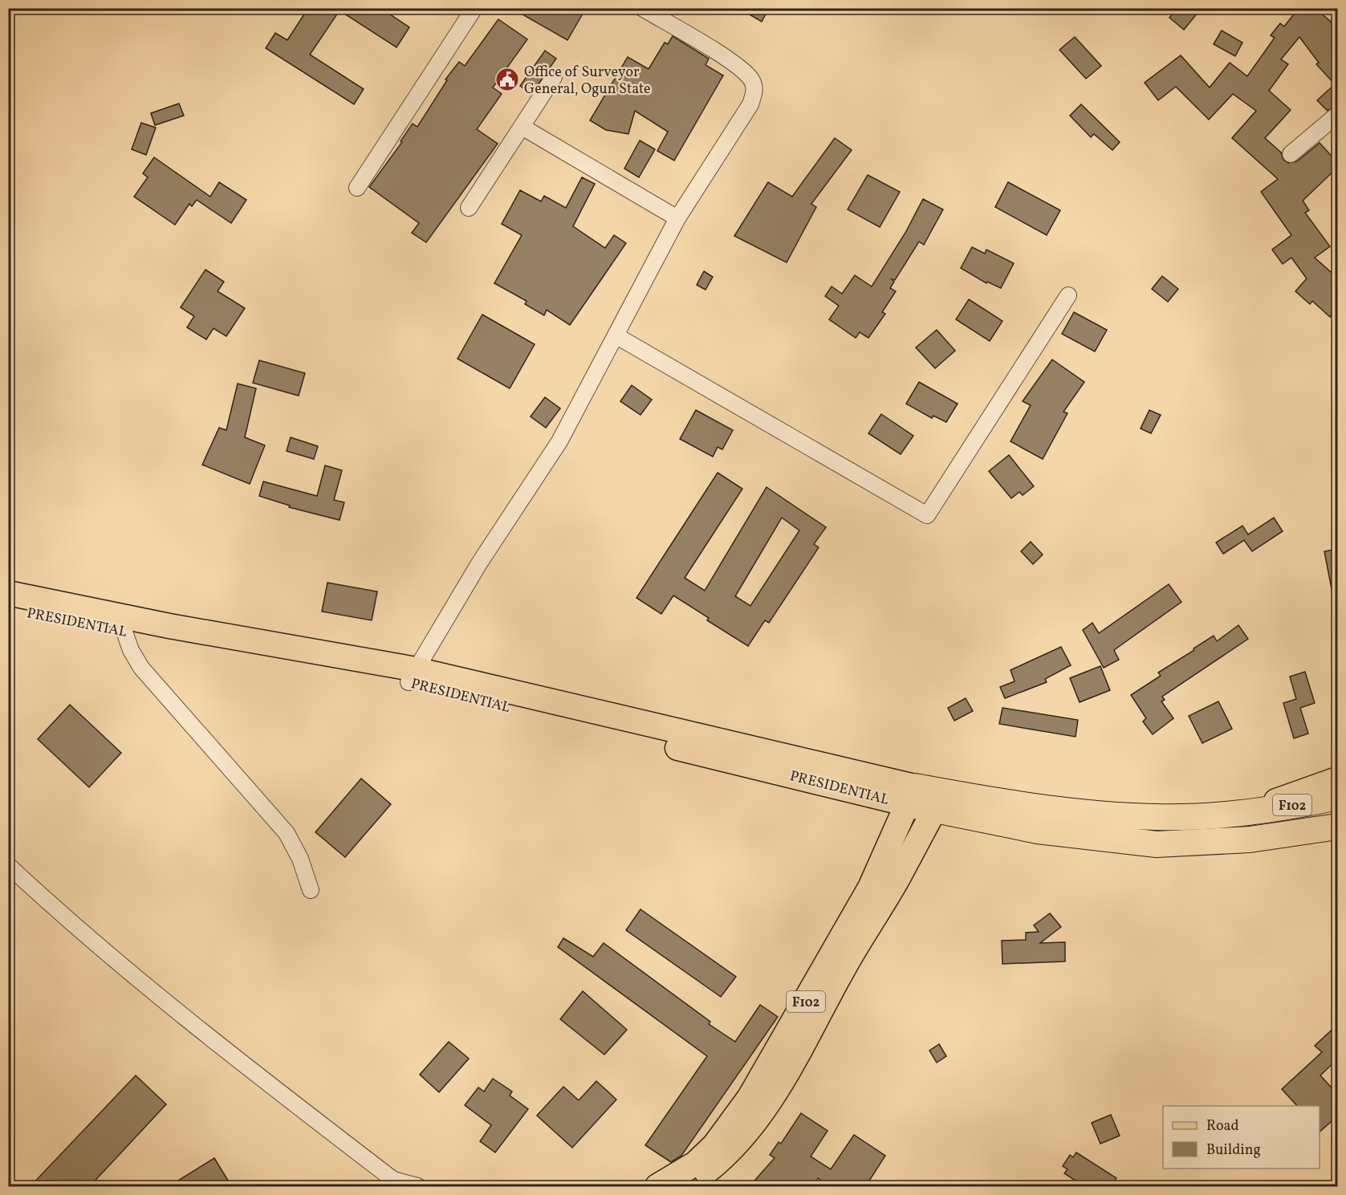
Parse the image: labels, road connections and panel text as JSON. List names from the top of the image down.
{
  "streets": {
    "highway": ["F102"],
    "main road": ["PRESIDENTIAL"]
  },
  "places": {
    "public building": ["Office of Surveyor General, Ogun State"]
  },
  "legend": ["Road", "Building"]
}
